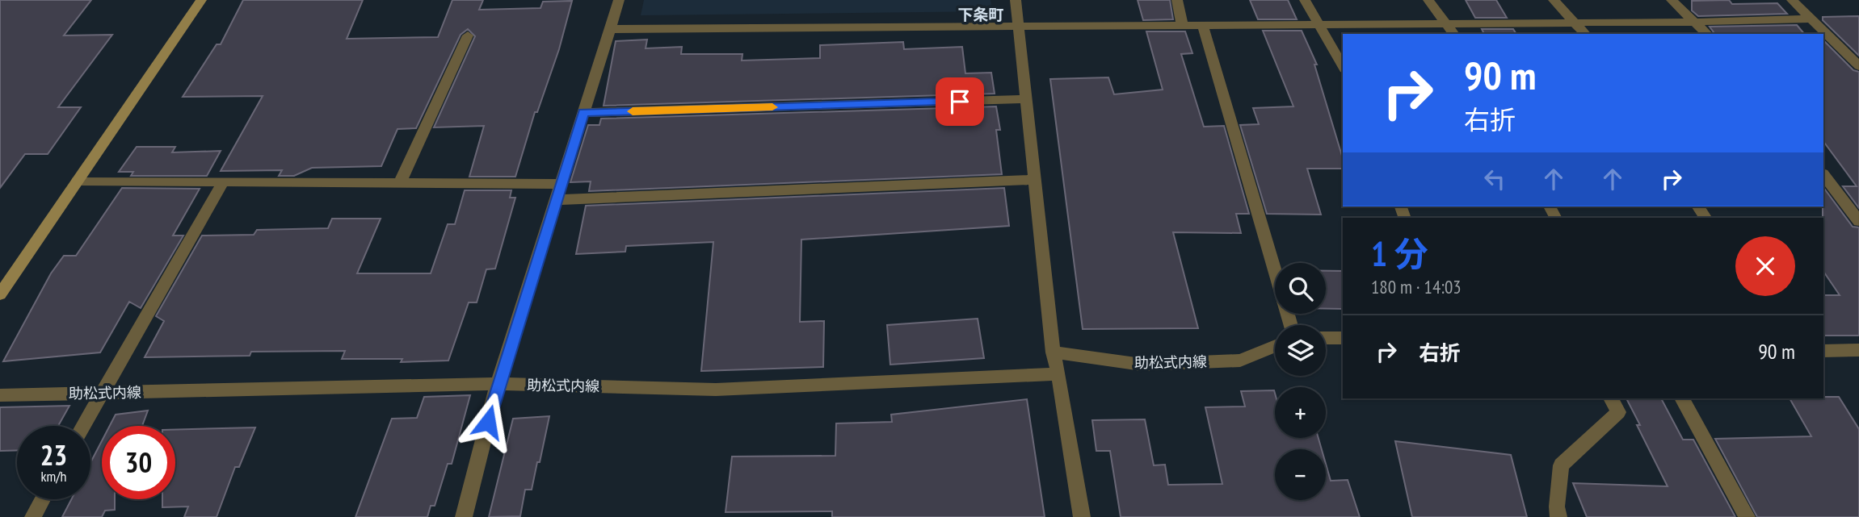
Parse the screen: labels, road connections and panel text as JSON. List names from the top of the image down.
{
  "streets": {
    "street": ["助松式内線"]
  },
  "districts": ["下条町"],
  "page": {
    "turn": ["90 m", "右折"],
    "heading": ["1 分", "180 m · 14:03"],
    "map_buttons": ["+", "−"],
    "list": [
      {
        "name": "右折",
        "value": "90 m"
      }
    ],
    "speed": "23 km/h",
    "limit": "30"
  }
}
